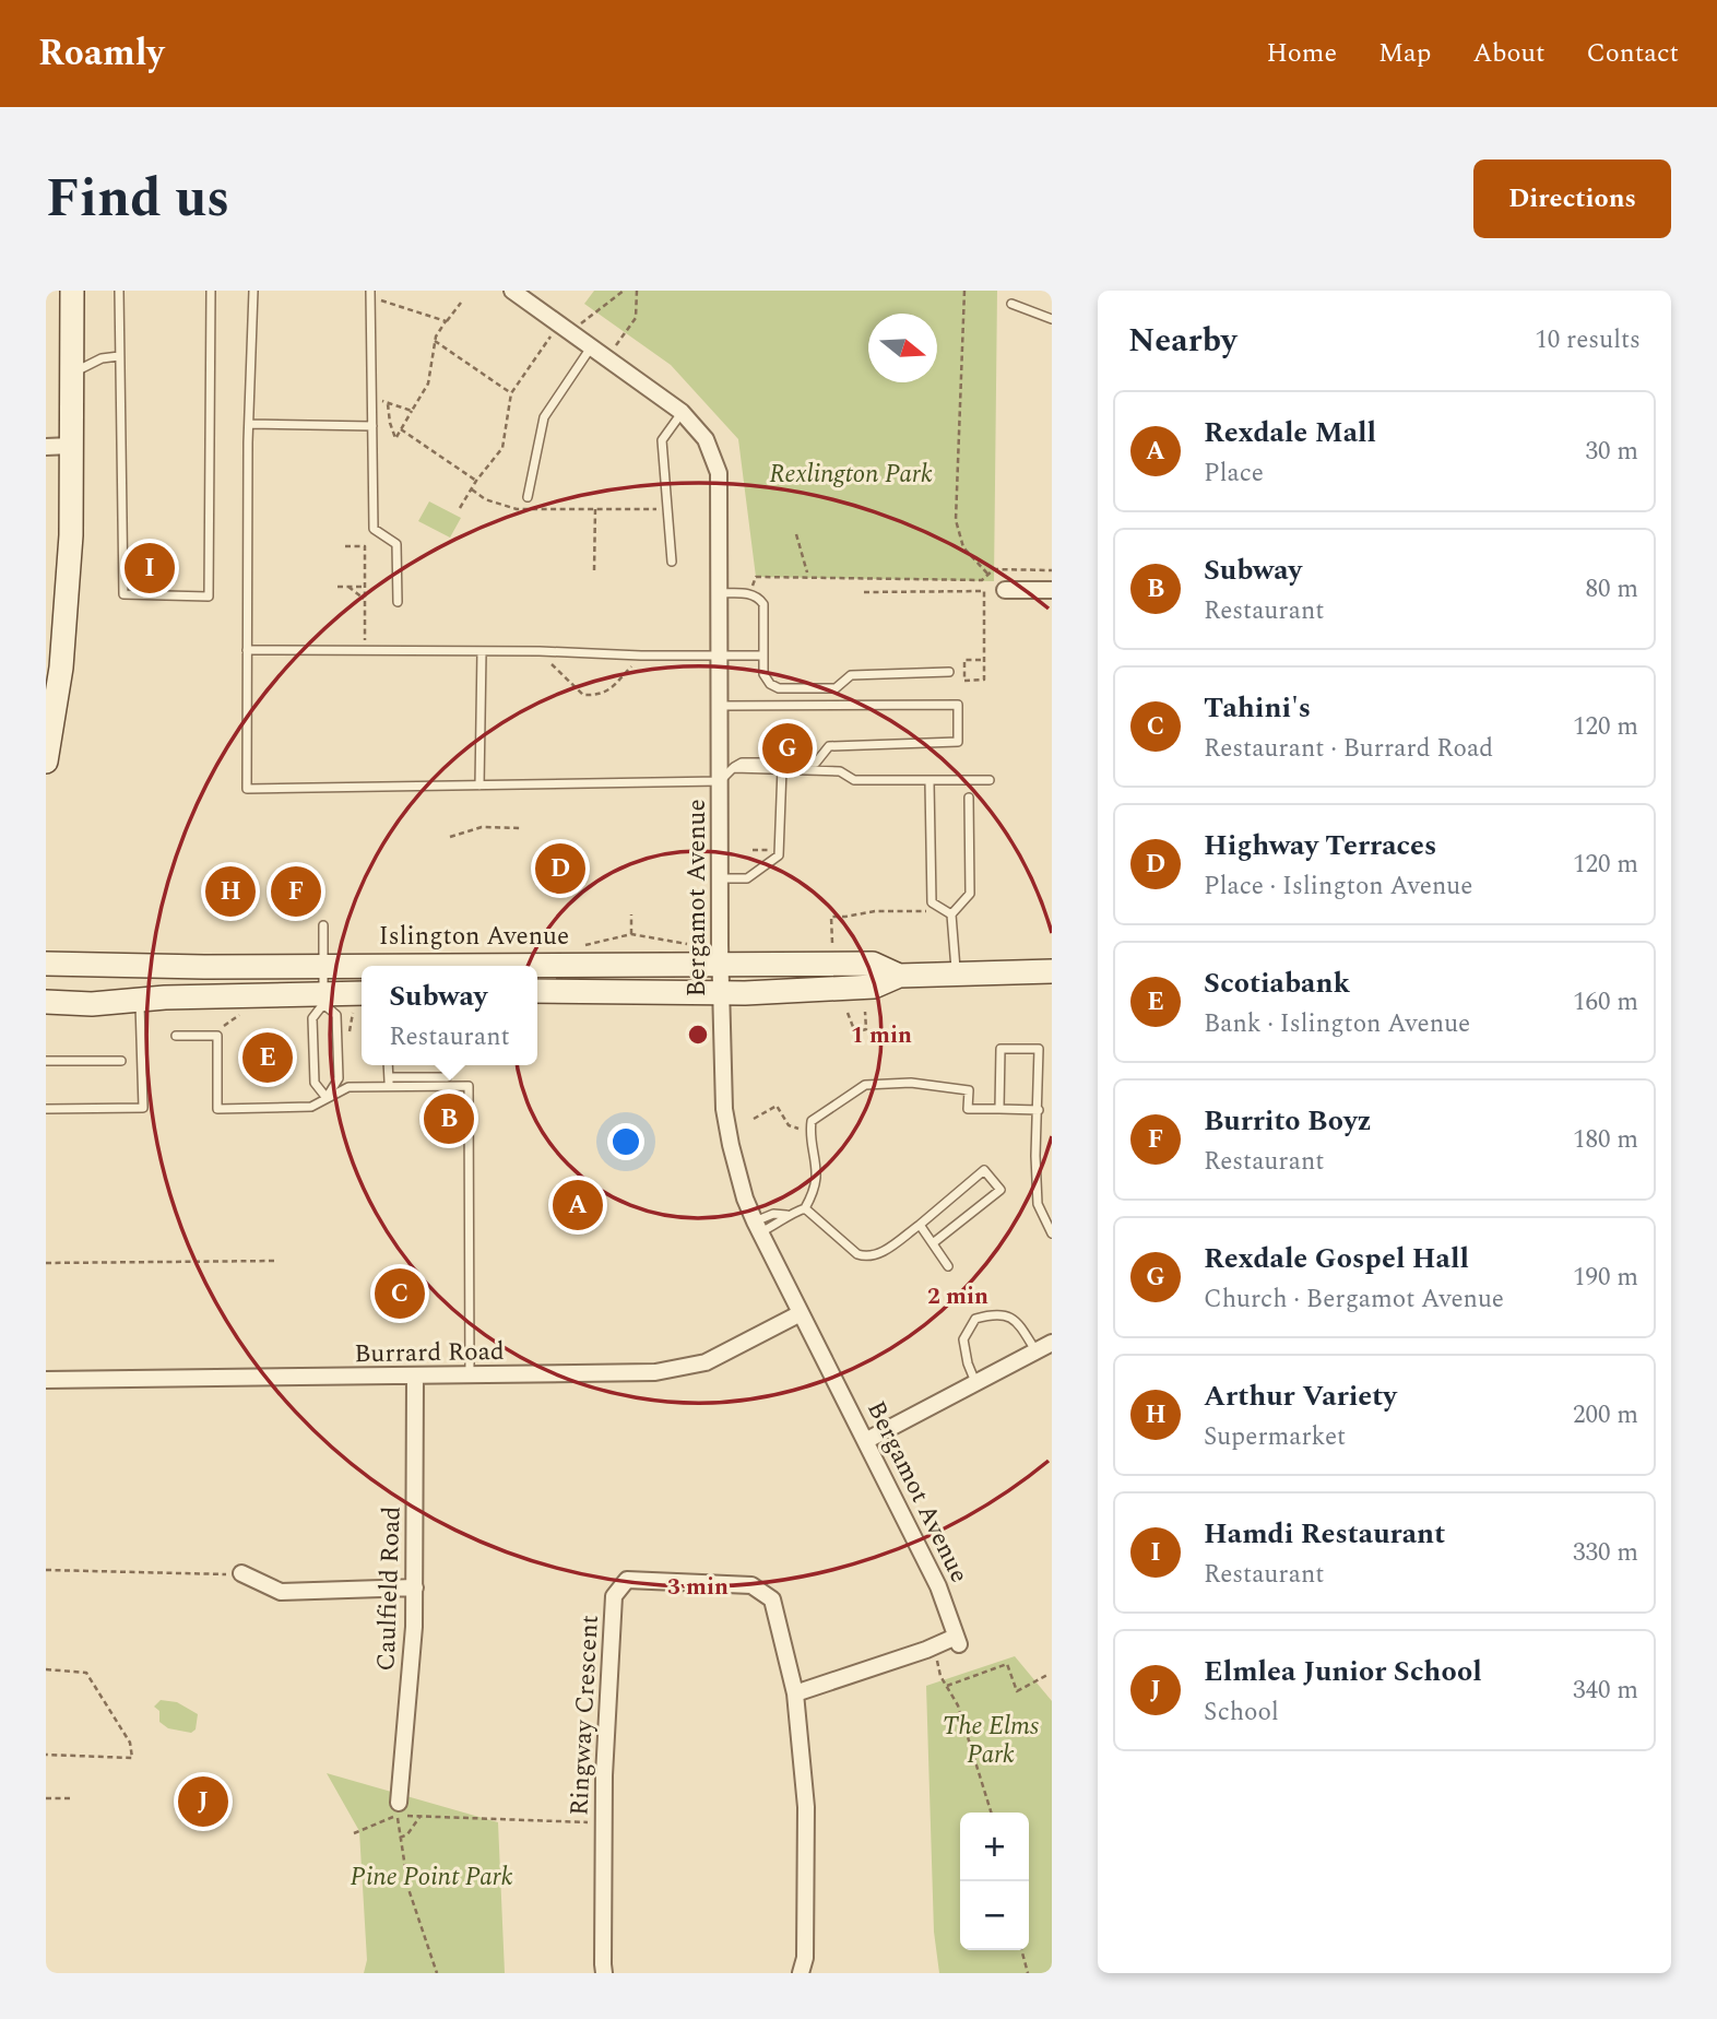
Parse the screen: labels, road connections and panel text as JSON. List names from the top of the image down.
{
  "streets": {
    "main road": ["Islington Avenue"],
    "street": [
      "Bergamot Avenue",
      "Burrard Road",
      "Caulfield Road",
      "Ringway Crescent"
    ]
  },
  "crossings": [
    ["Bergamot Avenue", "Islington Avenue"],
    ["Bergamot Avenue", "Burrard Road"],
    ["Bergamot Avenue", "Ringway Crescent"],
    ["Burrard Road", "Caulfield Road"]
  ],
  "parks": ["Rexlington Park", "The Elms Park", "Pine Point Park"],
  "north": "right",
  "page": {
    "header": "Roamly",
    "nav": [
      "Home",
      "Map",
      "About",
      "Contact"
    ],
    "title": "Find us",
    "buttons": "Directions",
    "heading": ["Nearby", "10 results"],
    "list": [
      {
        "mark": "A",
        "name": "Rexdale Mall",
        "note": "Place",
        "value": "30 m"
      },
      {
        "mark": "B",
        "name": "Subway",
        "note": "Restaurant",
        "value": "80 m"
      },
      {
        "mark": "C",
        "name": "Tahini's",
        "note": "Restaurant · Burrard Road",
        "value": "120 m"
      },
      {
        "mark": "D",
        "name": "Highway Terraces",
        "note": "Place · Islington Avenue",
        "value": "120 m"
      },
      {
        "mark": "E",
        "name": "Scotiabank",
        "note": "Bank · Islington Avenue",
        "value": "160 m"
      },
      {
        "mark": "F",
        "name": "Burrito Boyz",
        "note": "Restaurant",
        "value": "180 m"
      },
      {
        "mark": "G",
        "name": "Rexdale Gospel Hall",
        "note": "Church · Bergamot Avenue",
        "value": "190 m"
      },
      {
        "mark": "H",
        "name": "Arthur Variety",
        "note": "Supermarket",
        "value": "200 m"
      },
      {
        "mark": "I",
        "name": "Hamdi Restaurant",
        "note": "Restaurant",
        "value": "330 m"
      },
      {
        "mark": "J",
        "name": "Elmlea Junior School",
        "note": "School",
        "value": "340 m"
      }
    ],
    "pins": [
      "I",
      "G",
      "D",
      "F",
      "H",
      "E",
      "B",
      "A",
      "C",
      "J"
    ],
    "popup": ["Subway", "Restaurant"],
    "map_buttons": ["+", "−"]
  },
  "rings": ["1 min", "2 min", "3 min"]
}
